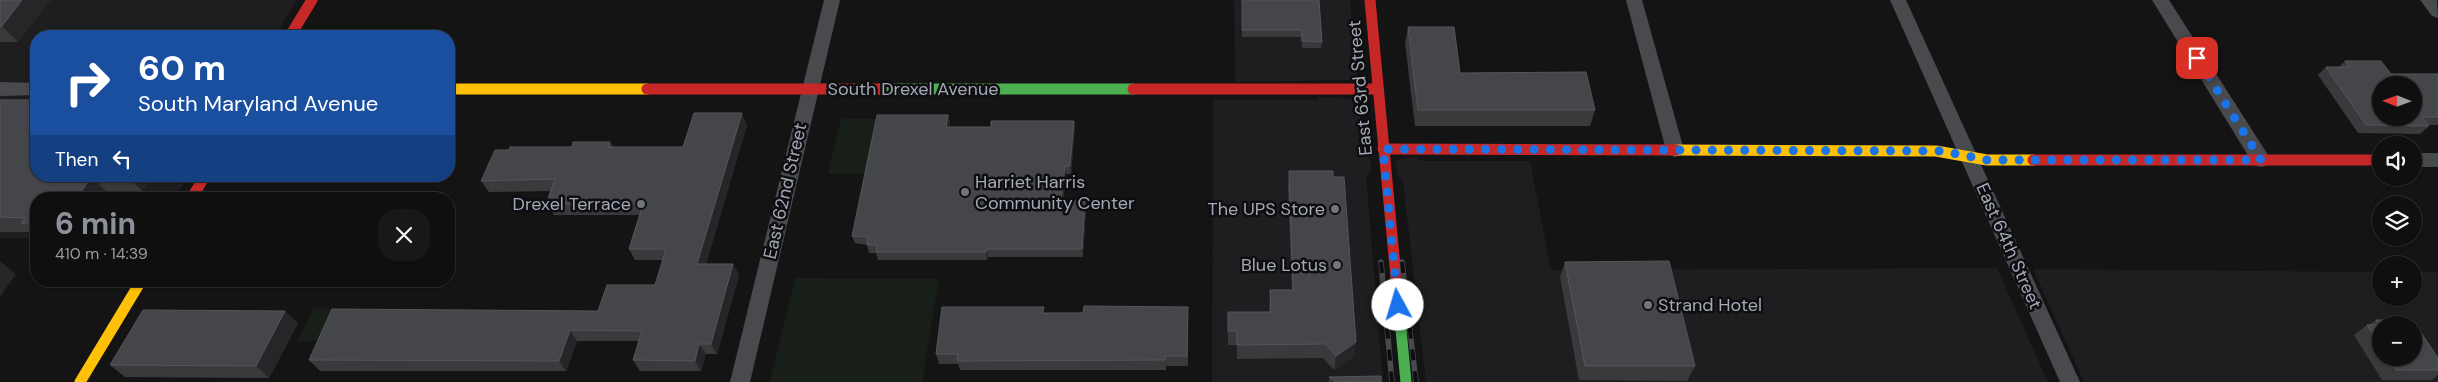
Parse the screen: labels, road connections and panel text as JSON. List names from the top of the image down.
{
  "streets": {
    "street": [
      "East 63rd Street",
      "South Drexel Avenue",
      "East 62nd Street",
      "East 64th Street"
    ]
  },
  "crossings": [
    ["East 63rd Street", "South Drexel Avenue"],
    ["South Drexel Avenue", "East 62nd Street"]
  ],
  "places": [
    "Harriet Harris Community Center",
    "Drexel Terrace",
    "The UPS Store",
    "Blue Lotus",
    "Strand Hotel"
  ],
  "north": "left",
  "page": {
    "turn": ["60 m", "South Maryland Avenue"],
    "map_buttons": ["+", "−"],
    "then": "Then",
    "heading": ["6 min", "410 m · 14:39"]
  }
}
